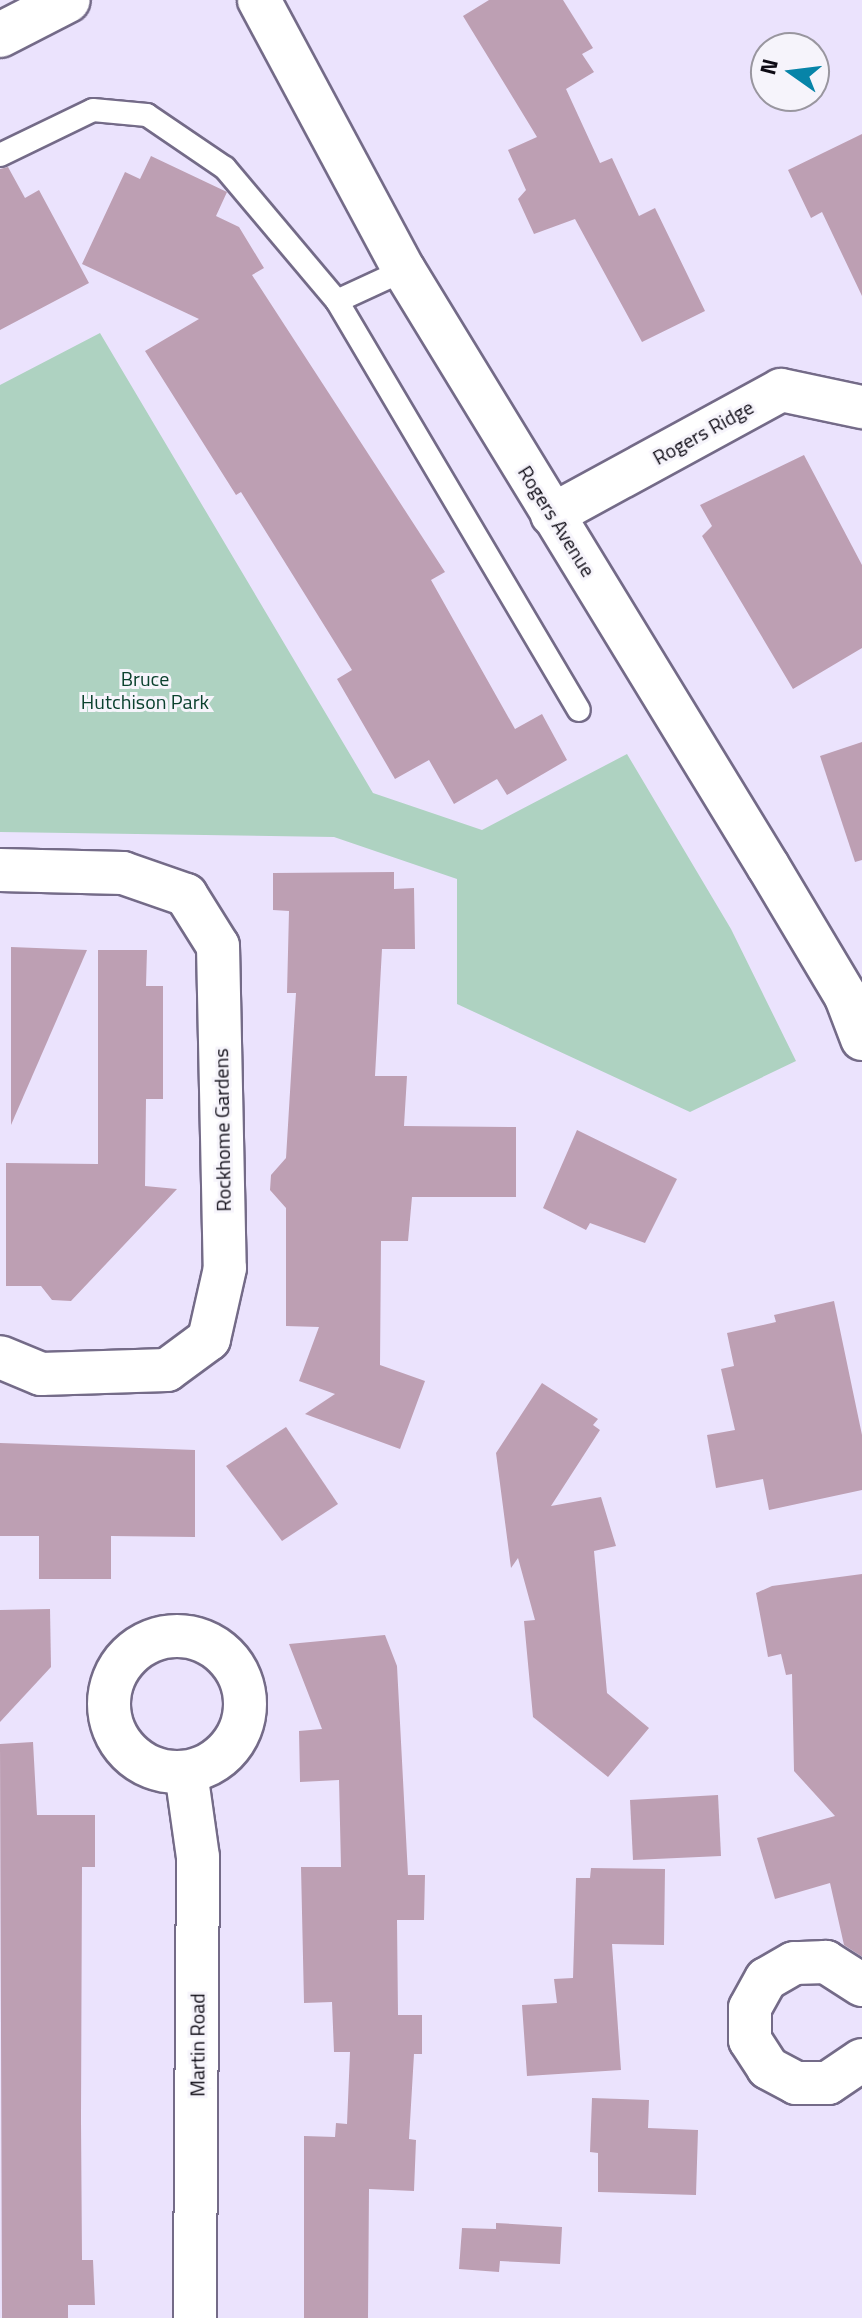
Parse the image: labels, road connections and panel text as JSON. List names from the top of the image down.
{
  "streets": {
    "street": [
      "Rogers Ridge",
      "Rogers Avenue",
      "Rockhome Gardens",
      "Martin Road"
    ]
  },
  "crossings": [
    ["Rogers Ridge", "Rogers Avenue"]
  ],
  "parks": ["Bruce Hutchison Park"],
  "north": "left"
}
